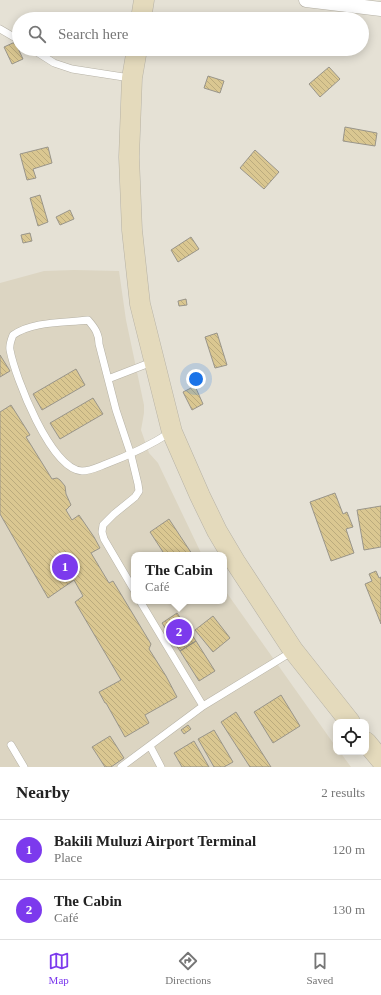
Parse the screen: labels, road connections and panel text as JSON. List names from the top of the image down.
{
  "page": {
    "search": "Search here",
    "pins": ["1", "2"],
    "popup": ["The Cabin", "Café"],
    "heading": ["Nearby", "2 results"],
    "list": [
      {
        "mark": "1",
        "name": "Bakili Muluzi Airport Terminal",
        "note": "Place",
        "value": "120 m"
      },
      {
        "mark": "2",
        "name": "The Cabin",
        "note": "Café",
        "value": "130 m"
      }
    ],
    "nav": ["Map", "Directions", "Saved"]
  }
}
